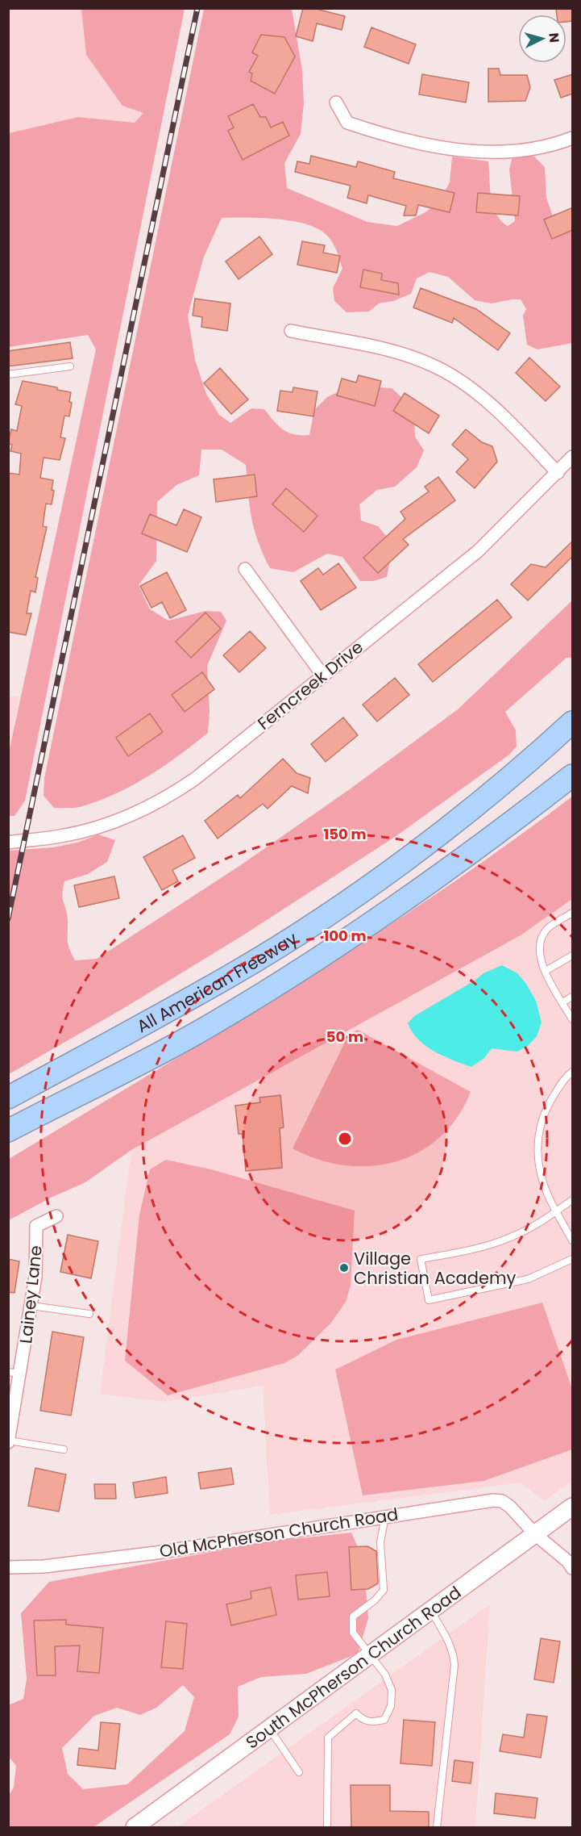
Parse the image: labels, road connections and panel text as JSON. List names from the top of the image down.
{
  "streets": {
    "highway": ["All American Freeway"],
    "main road": ["South McPherson Church Road"],
    "street": ["Ferncreek Drive", "Lainey Lane", "Old McPherson Church Road"]
  },
  "crossings": [
    ["Old McPherson Church Road", "South McPherson Church Road"]
  ],
  "places": ["Village Christian Academy"],
  "north": "right",
  "rings": ["150 m", "100 m", "50 m"]
}
